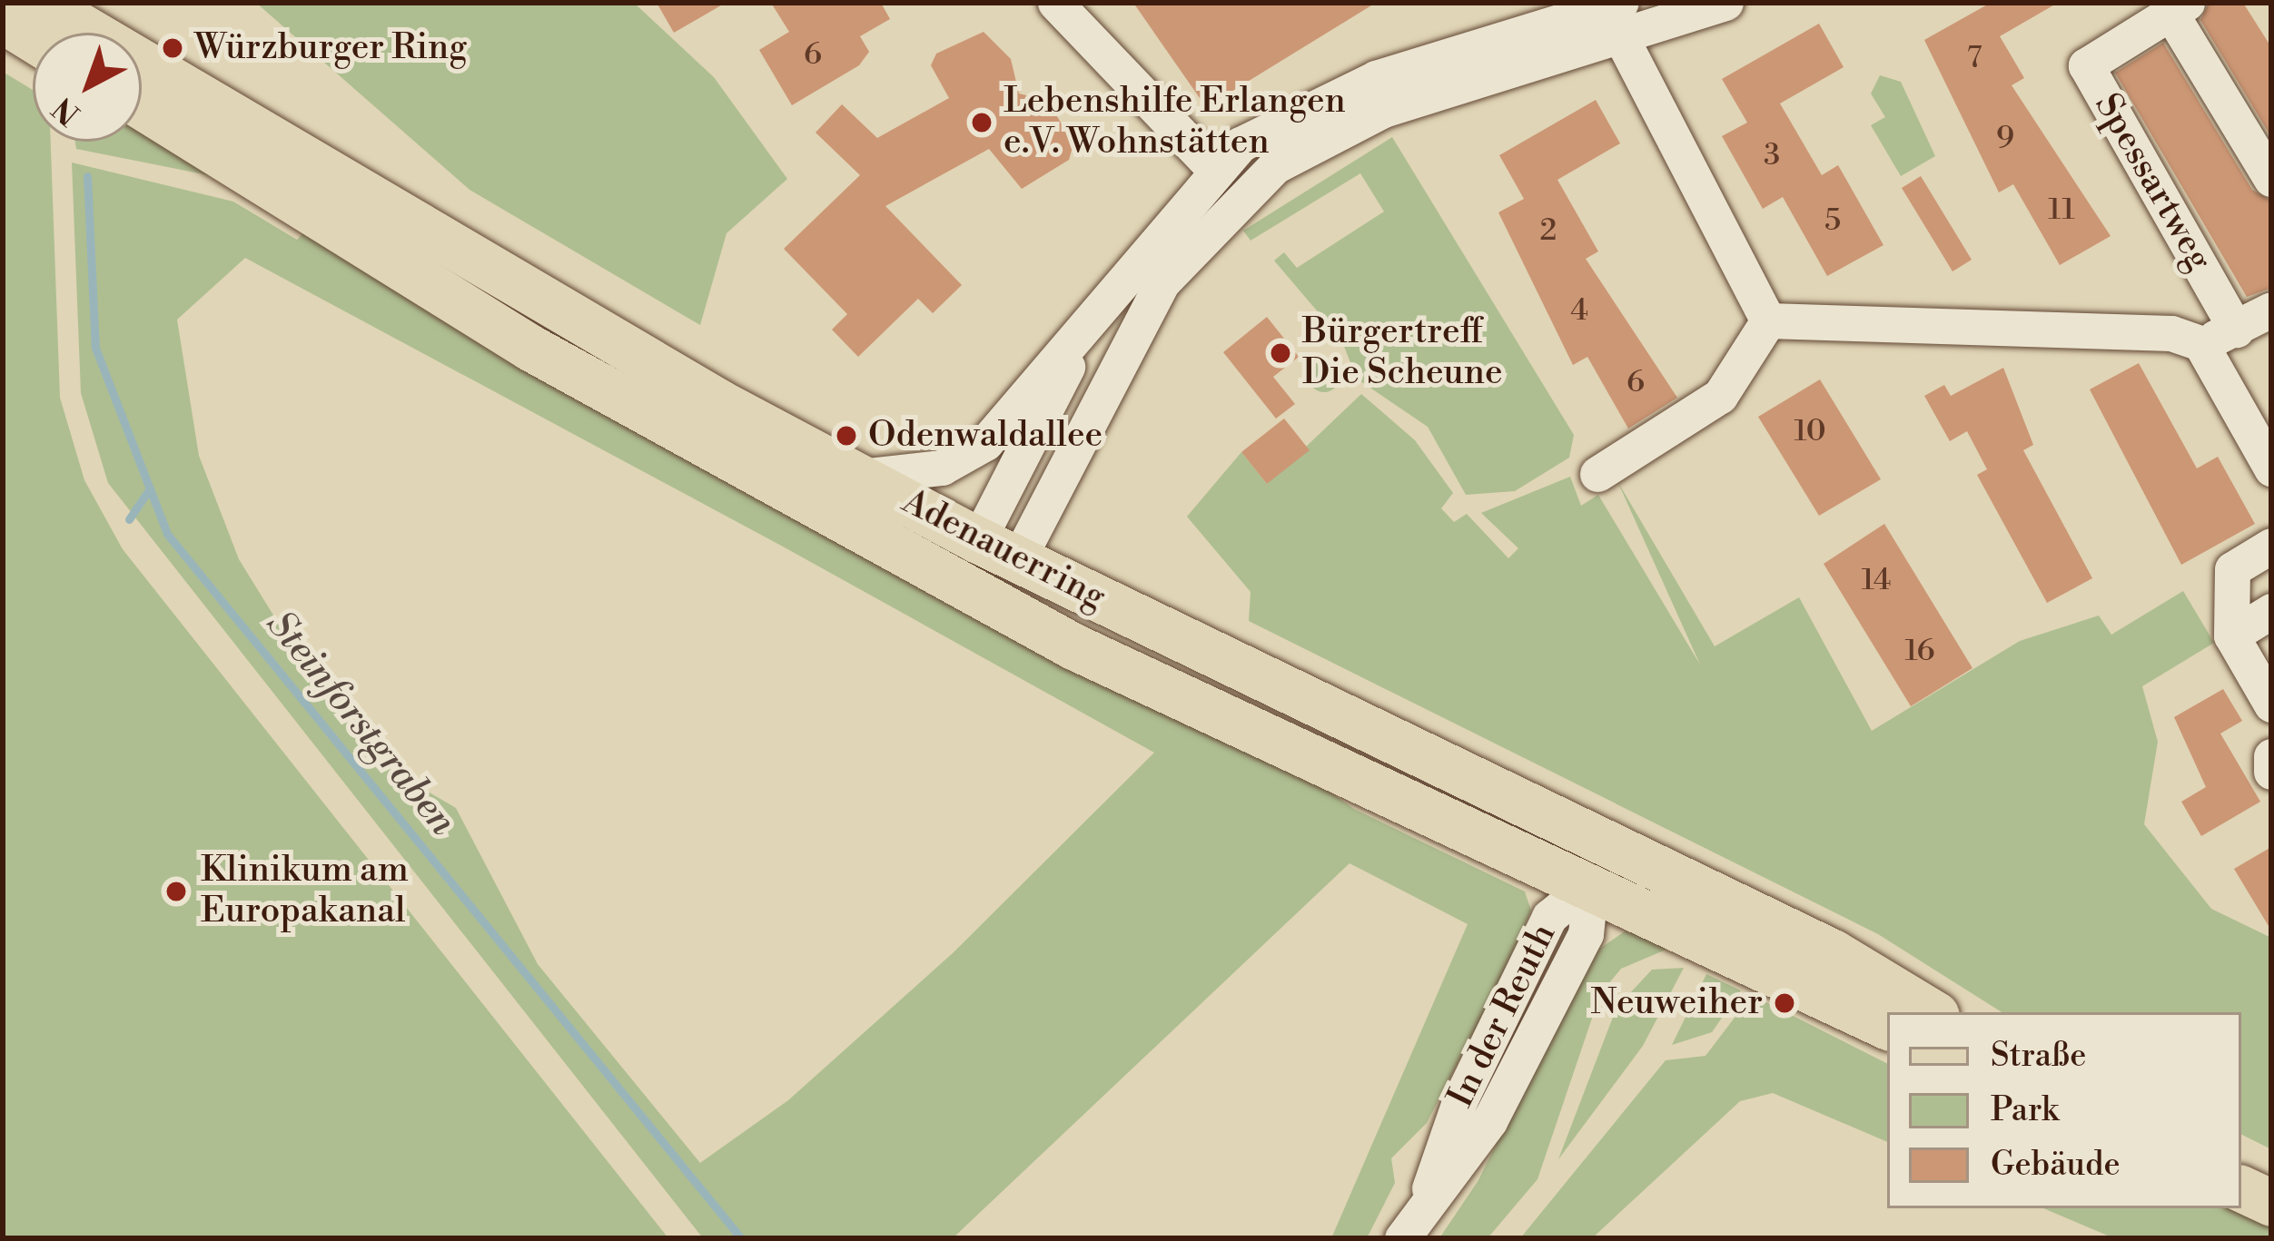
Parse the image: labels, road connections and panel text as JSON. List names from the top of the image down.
{
  "streets": {
    "main road": ["Adenauerring"],
    "street": ["Spessartweg", "In der Reuth"]
  },
  "crossings": [
    ["Adenauerring", "In der Reuth"]
  ],
  "water": ["Steinforstgraben"],
  "places": [
    "Würzburger Ring",
    "Lebenshilfe Erlangen e.V. Wohnstätten",
    "Bürgertreff Die Scheune",
    "Odenwaldallee",
    "Klinikum am Europakanal",
    "Neuweiher"
  ],
  "house_numbers": [
    "6",
    "7",
    "9",
    "3",
    "11",
    "5",
    "2",
    "4",
    "6",
    "10",
    "14",
    "16"
  ],
  "legend": ["Straße", "Park", "Gebäude"],
  "north": "bottom left"
}
